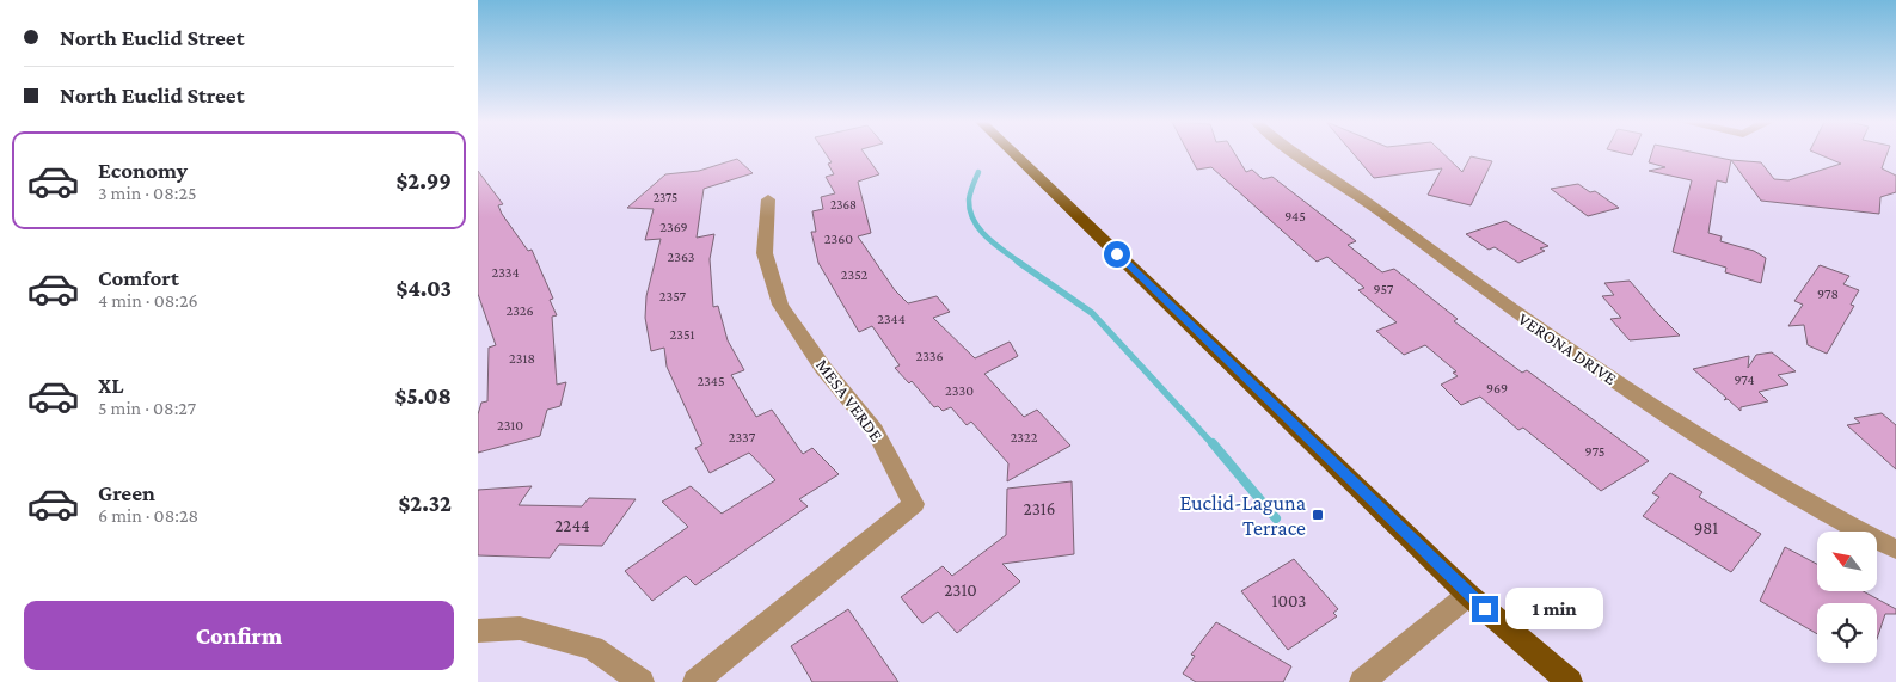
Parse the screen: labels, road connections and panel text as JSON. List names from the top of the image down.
{
  "streets": {
    "street": ["VERONA DRIVE", "MESA VERDE"]
  },
  "places": {
    "transit": ["Euclid-Laguna Terrace"]
  },
  "house_numbers": [
    "2375",
    "2368",
    "945",
    "2369",
    "2360",
    "2363",
    "2334",
    "2352",
    "957",
    "978",
    "2357",
    "2326",
    "2344",
    "2351",
    "2336",
    "2318",
    "974",
    "2345",
    "969",
    "2330",
    "2310",
    "2337",
    "2322",
    "975",
    "2316",
    "2244",
    "981",
    "2310",
    "1003"
  ],
  "north": "top left",
  "page": {
    "banner": ["North Euclid Street", "North Euclid Street"],
    "list": [
      {
        "name": "Economy",
        "note": "3 min · 08:25",
        "value": "$2.99"
      },
      {
        "name": "Comfort",
        "note": "4 min · 08:26",
        "value": "$4.03"
      },
      {
        "name": "XL",
        "note": "5 min · 08:27",
        "value": "$5.08"
      },
      {
        "name": "Green",
        "note": "6 min · 08:28",
        "value": "$2.32"
      }
    ],
    "bubble": "1 min",
    "buttons": "Confirm"
  }
}
